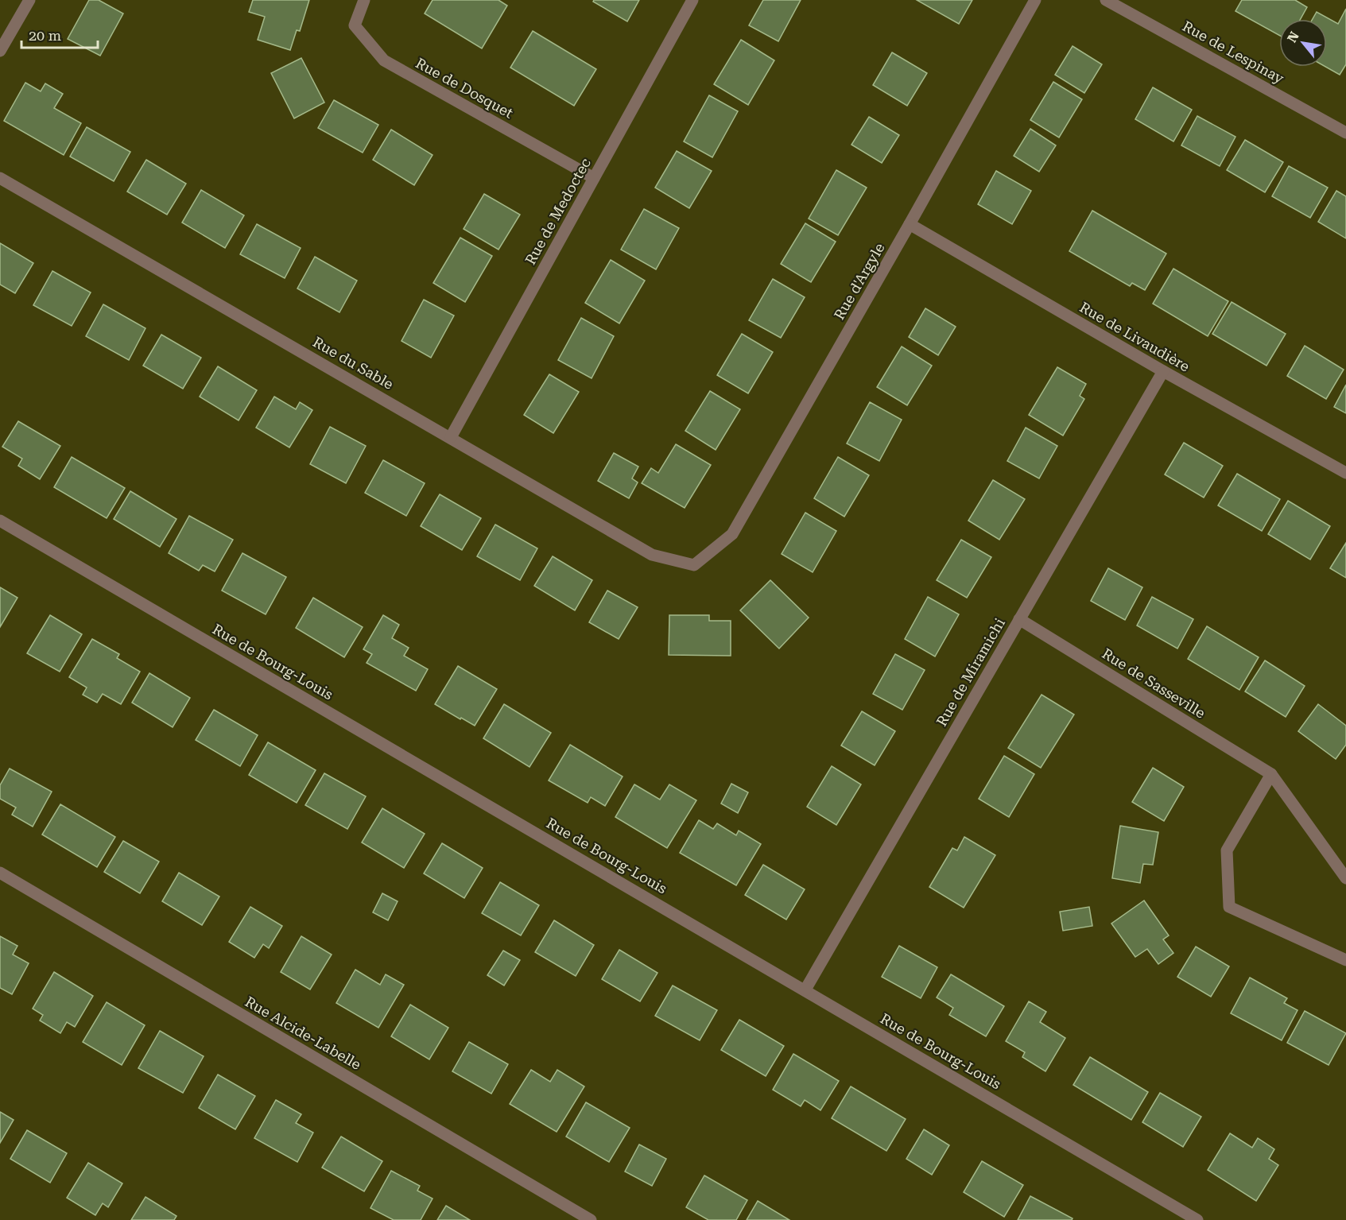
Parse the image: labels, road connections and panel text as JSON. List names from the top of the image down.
{
  "streets": {
    "street": [
      "Rue de Lespinay",
      "Rue de Dosquet",
      "Rue de Medoctec",
      "Rue d'Argyle",
      "Rue de Livaudière",
      "Rue du Sable",
      "Rue de Bourg-Louis",
      "Rue de Miramichi",
      "Rue de Sasseville",
      "Rue Alcide-Labelle"
    ]
  },
  "crossings": [
    ["Rue de Dosquet", "Rue de Medoctec"],
    ["Rue de Medoctec", "Rue du Sable"],
    ["Rue d'Argyle", "Rue de Livaudière"],
    ["Rue d'Argyle", "Rue du Sable"],
    ["Rue de Livaudière", "Rue de Miramichi"],
    ["Rue de Bourg-Louis", "Rue de Miramichi"],
    ["Rue de Miramichi", "Rue de Sasseville"]
  ],
  "scale_bar": "20 m",
  "north": "top left"
}
